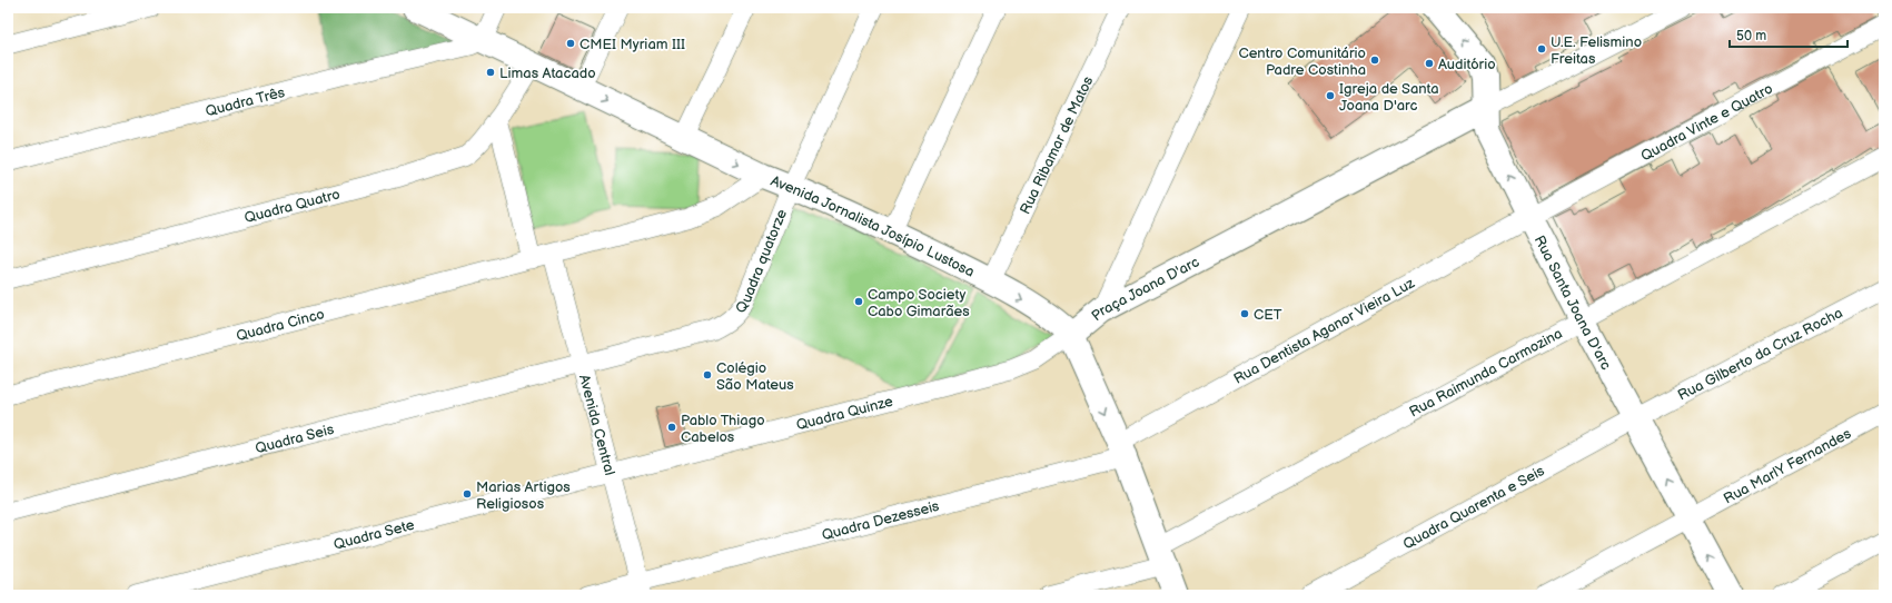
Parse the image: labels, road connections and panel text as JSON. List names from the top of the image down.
{
  "streets": {
    "street": [
      "Quadra Três",
      "Quadra Vinte e Quatro",
      "Rua Ribamar de Matos",
      "Quadra Quatro",
      "Avenida Jornalista Josípio Lustosa",
      "Quadra quatorze",
      "Praça Joana D'arc",
      "Rua Santa Joana D'arc",
      "Quadra Cinco",
      "Rua Dentista Aganor Vieira Luz",
      "Rua Gilberto da Cruz Rocha",
      "Rua Raimunda Carmozina",
      "Quadra Quinze",
      "Avenida Central",
      "Quadra Seis",
      "Rua MarlY Fernandes",
      "Quadra Quarenta e Seis",
      "Quadra Dezesseis",
      "Quadra Sete"
    ]
  },
  "crossings": [
    ["Quadra Três", "Avenida Jornalista Josípio Lustosa"],
    ["Quadra Vinte e Quatro", "Rua Santa Joana D'arc"],
    ["Quadra Vinte e Quatro", "Rua Dentista Aganor Vieira Luz"],
    ["Rua Ribamar de Matos", "Avenida Jornalista Josípio Lustosa"],
    ["Quadra Quatro", "Avenida Jornalista Josípio Lustosa"],
    ["Avenida Jornalista Josípio Lustosa", "Quadra quatorze"],
    ["Avenida Jornalista Josípio Lustosa", "Rua Dentista Aganor Vieira Luz"],
    ["Avenida Jornalista Josípio Lustosa", "Rua Raimunda Carmozina"],
    ["Avenida Jornalista Josípio Lustosa", "Quadra Quinze"],
    ["Avenida Jornalista Josípio Lustosa", "Quadra Dezesseis"],
    ["Quadra quatorze", "Avenida Central"],
    ["Quadra quatorze", "Quadra Seis"],
    ["Praça Joana D'arc", "Rua Santa Joana D'arc"],
    ["Rua Santa Joana D'arc", "Rua Dentista Aganor Vieira Luz"],
    ["Rua Santa Joana D'arc", "Rua Gilberto da Cruz Rocha"],
    ["Rua Santa Joana D'arc", "Rua Raimunda Carmozina"],
    ["Rua Santa Joana D'arc", "Rua MarlY Fernandes"],
    ["Rua Santa Joana D'arc", "Quadra Quarenta e Seis"],
    ["Quadra Cinco", "Avenida Central"],
    ["Rua Dentista Aganor Vieira Luz", "Quadra Dezesseis"],
    ["Rua Gilberto da Cruz Rocha", "Quadra Quarenta e Seis"],
    ["Quadra Quinze", "Avenida Central"],
    ["Quadra Quinze", "Quadra Sete"],
    ["Avenida Central", "Quadra Seis"],
    ["Avenida Central", "Quadra Dezesseis"],
    ["Avenida Central", "Quadra Sete"]
  ],
  "one_way": ["Avenida Jornalista Josípio Lustosa", "Rua Santa Joana D'arc"],
  "places": [
    "CMEI Myriam III",
    "U.E. Felismino Freitas",
    "Centro Comunitário Padre Costinha",
    "Auditório",
    "Limas Atacado",
    "Igreja de Santa Joana D'arc",
    "Campo Society Cabo Gimarães",
    "CET",
    "Colégio São Mateus",
    "Pablo Thiago Cabelos",
    "Marias Artigos Religiosos"
  ],
  "scale_bar": "50 m"
}
